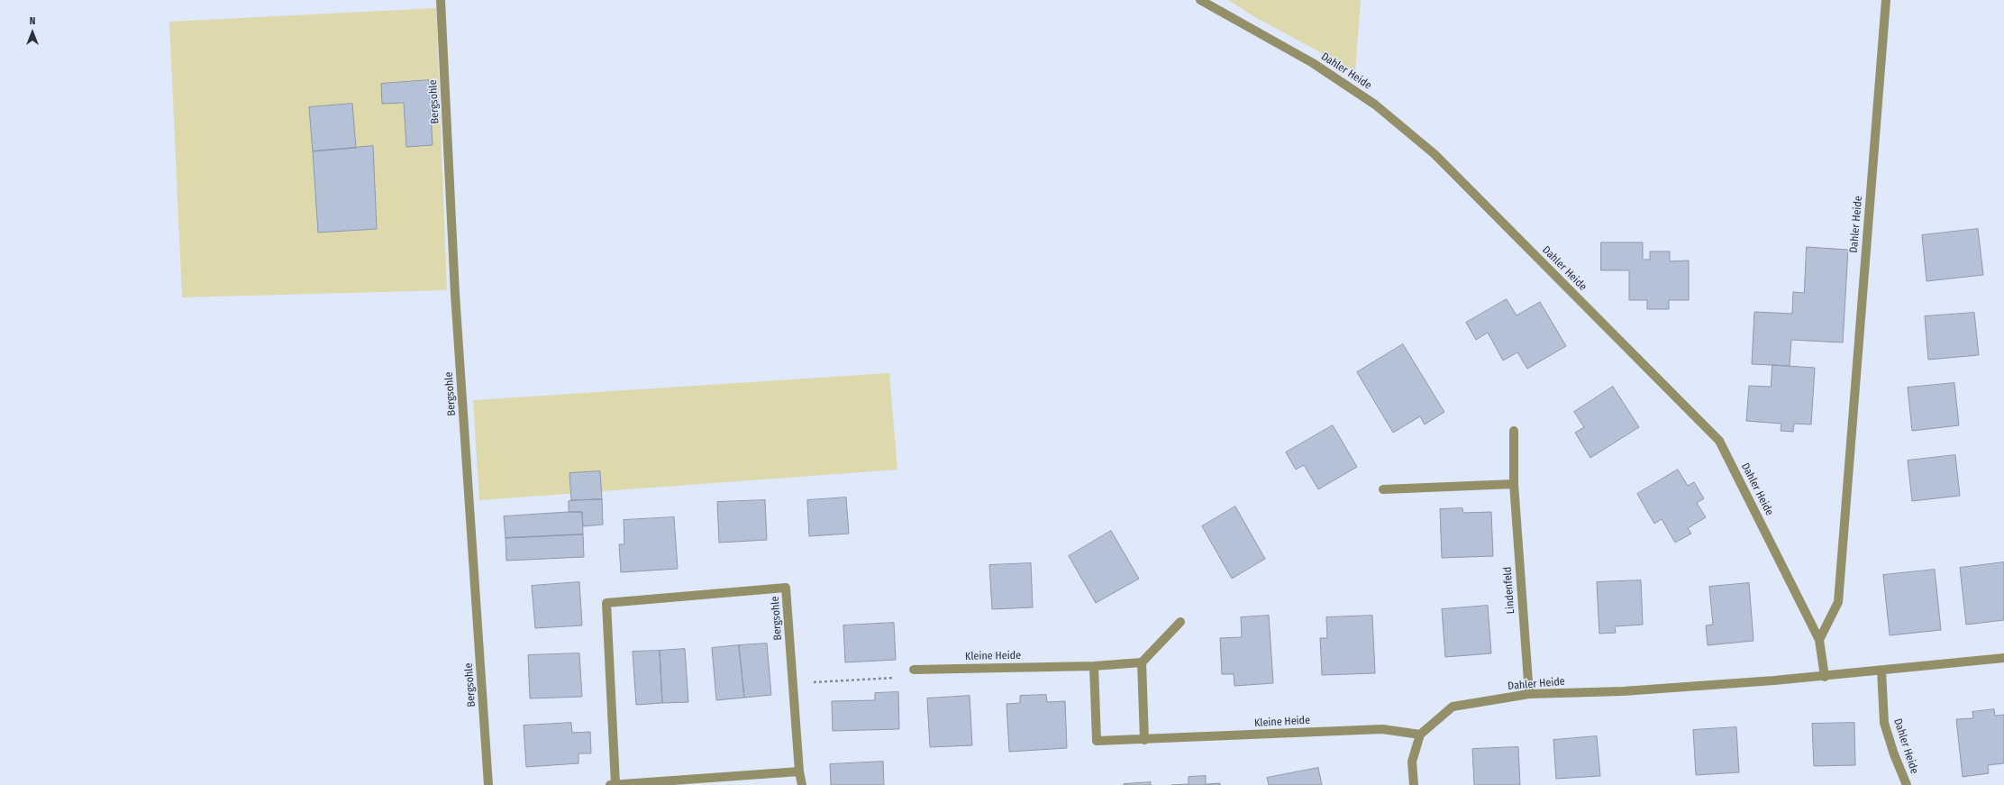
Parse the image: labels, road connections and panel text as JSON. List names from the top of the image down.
{
  "streets": {
    "street": [
      "Dahler Heide",
      "Bergsohle",
      "Lindenfeld",
      "Kleine Heide"
    ]
  },
  "crossings": [
    ["Dahler Heide", "Lindenfeld"],
    ["Dahler Heide", "Kleine Heide"]
  ],
  "north": "top"
}
